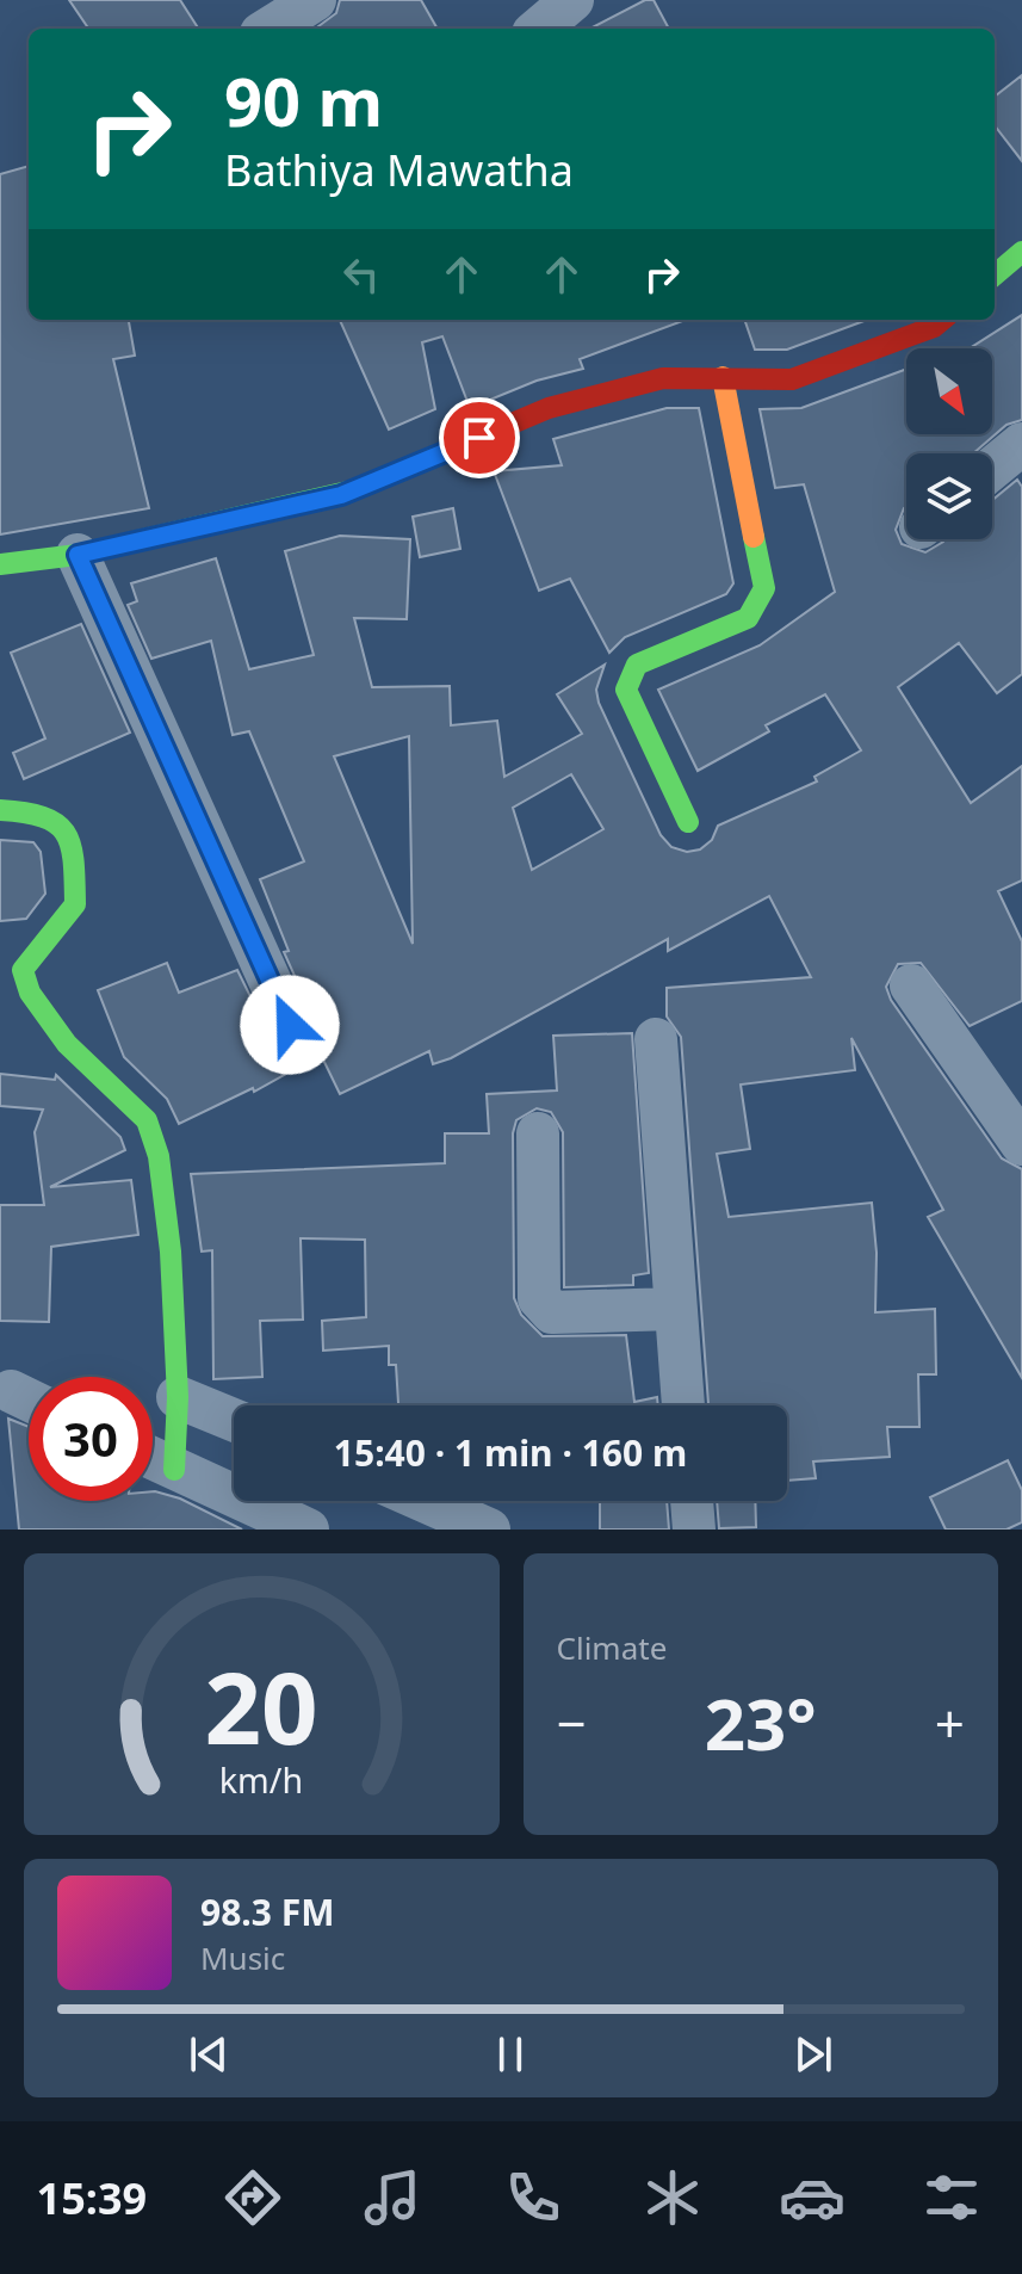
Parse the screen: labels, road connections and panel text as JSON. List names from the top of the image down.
{
  "north": "bottom right",
  "page": {
    "turn": ["90 m", "Bathiya Mawatha"],
    "limit": "30",
    "trip": "15:40 · 1 min · 160 m",
    "tile": "Climate",
    "heat": ["−", "23°", "+"],
    "song": ["98.3 FM", "Music"],
    "tabs": "15:39",
    "gauge": ["20", "km/h"]
  }
}
